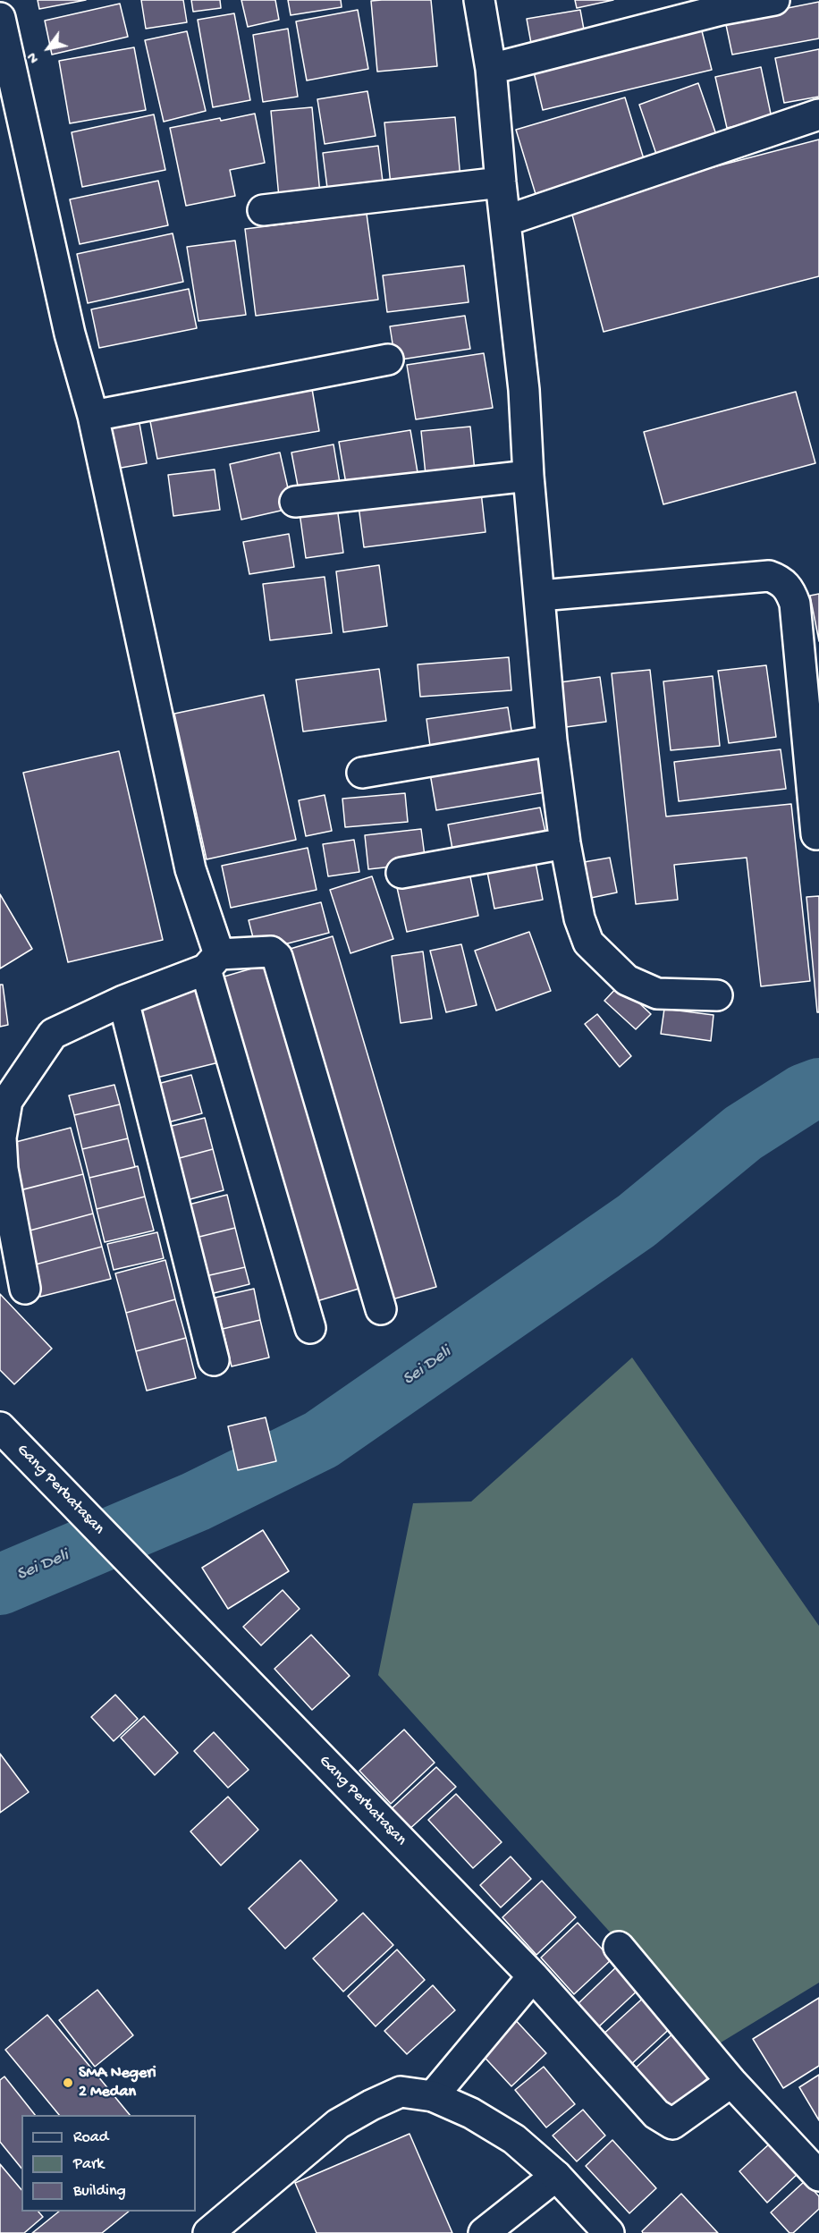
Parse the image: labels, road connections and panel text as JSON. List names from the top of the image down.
{
  "streets": {
    "street": ["Gang Perbatasan"]
  },
  "water": ["Sei Deli"],
  "places": ["SMA Negeri 2 Medan"],
  "legend": ["Road", "Park", "Building"],
  "north": "bottom left"
}
